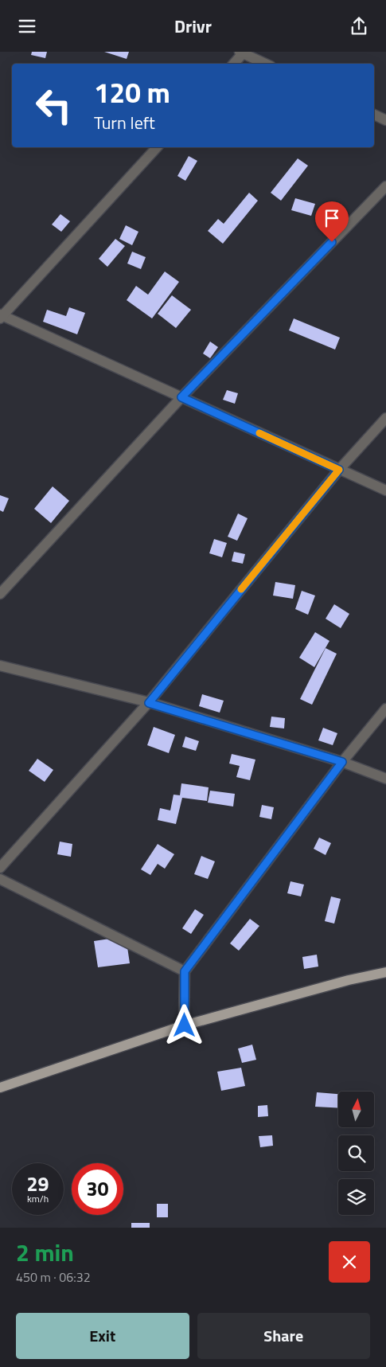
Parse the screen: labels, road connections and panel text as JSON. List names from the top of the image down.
{
  "north": "top",
  "page": {
    "header": "Drivr",
    "turn": ["120 m", "Turn left"],
    "speed": "29 km/h",
    "limit": "30",
    "heading": ["2 min", "450 m · 06:32"],
    "buttons": ["Exit", "Share"]
  }
}
